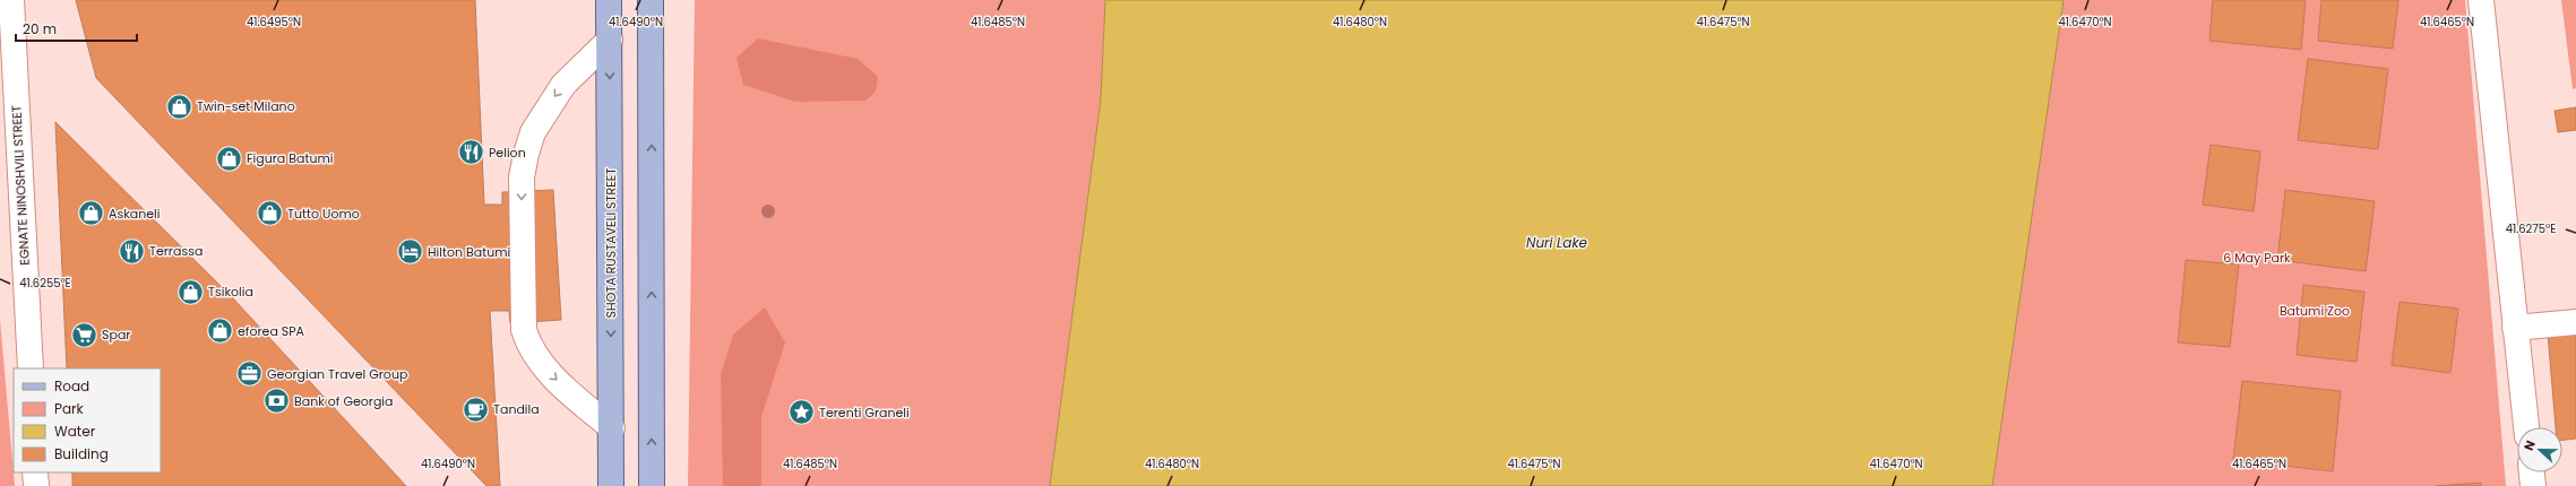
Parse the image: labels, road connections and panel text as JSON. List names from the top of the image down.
{
  "streets": {
    "main road": ["SHOTA RUSTAVELI STREET"],
    "lane": ["EGNATE NINOSHVILI STREET"]
  },
  "water": ["Nuri Lake"],
  "parks": ["6 May Park", "Batumi Zoo"],
  "places": {
    "shop": [
      "Twin-set Milano",
      "Figura Batumi",
      "Askaneli",
      "Tutto Uomo",
      "Tsikolia",
      "eforea SPA"
    ],
    "restaurant": ["Pelion", "Terrassa"],
    "hotel": ["Hilton Batumi"],
    "supermarket": ["Spar"],
    "office": ["Georgian Travel Group"],
    "bank": ["Bank of Georgia"],
    "cafe": ["Tandila"],
    "place": ["Terenti Graneli"]
  },
  "legend": [
    "Road",
    "Park",
    "Water",
    "Building"
  ],
  "scale_bar": "20 m",
  "north": "left",
  "coordinates": [
    "41.6495°N",
    "41.6490°N",
    "41.6485°N",
    "41.6480°N",
    "41.6475°N",
    "41.6470°N",
    "41.6465°N",
    "41.6275°E",
    "41.6255°E"
  ]
}
